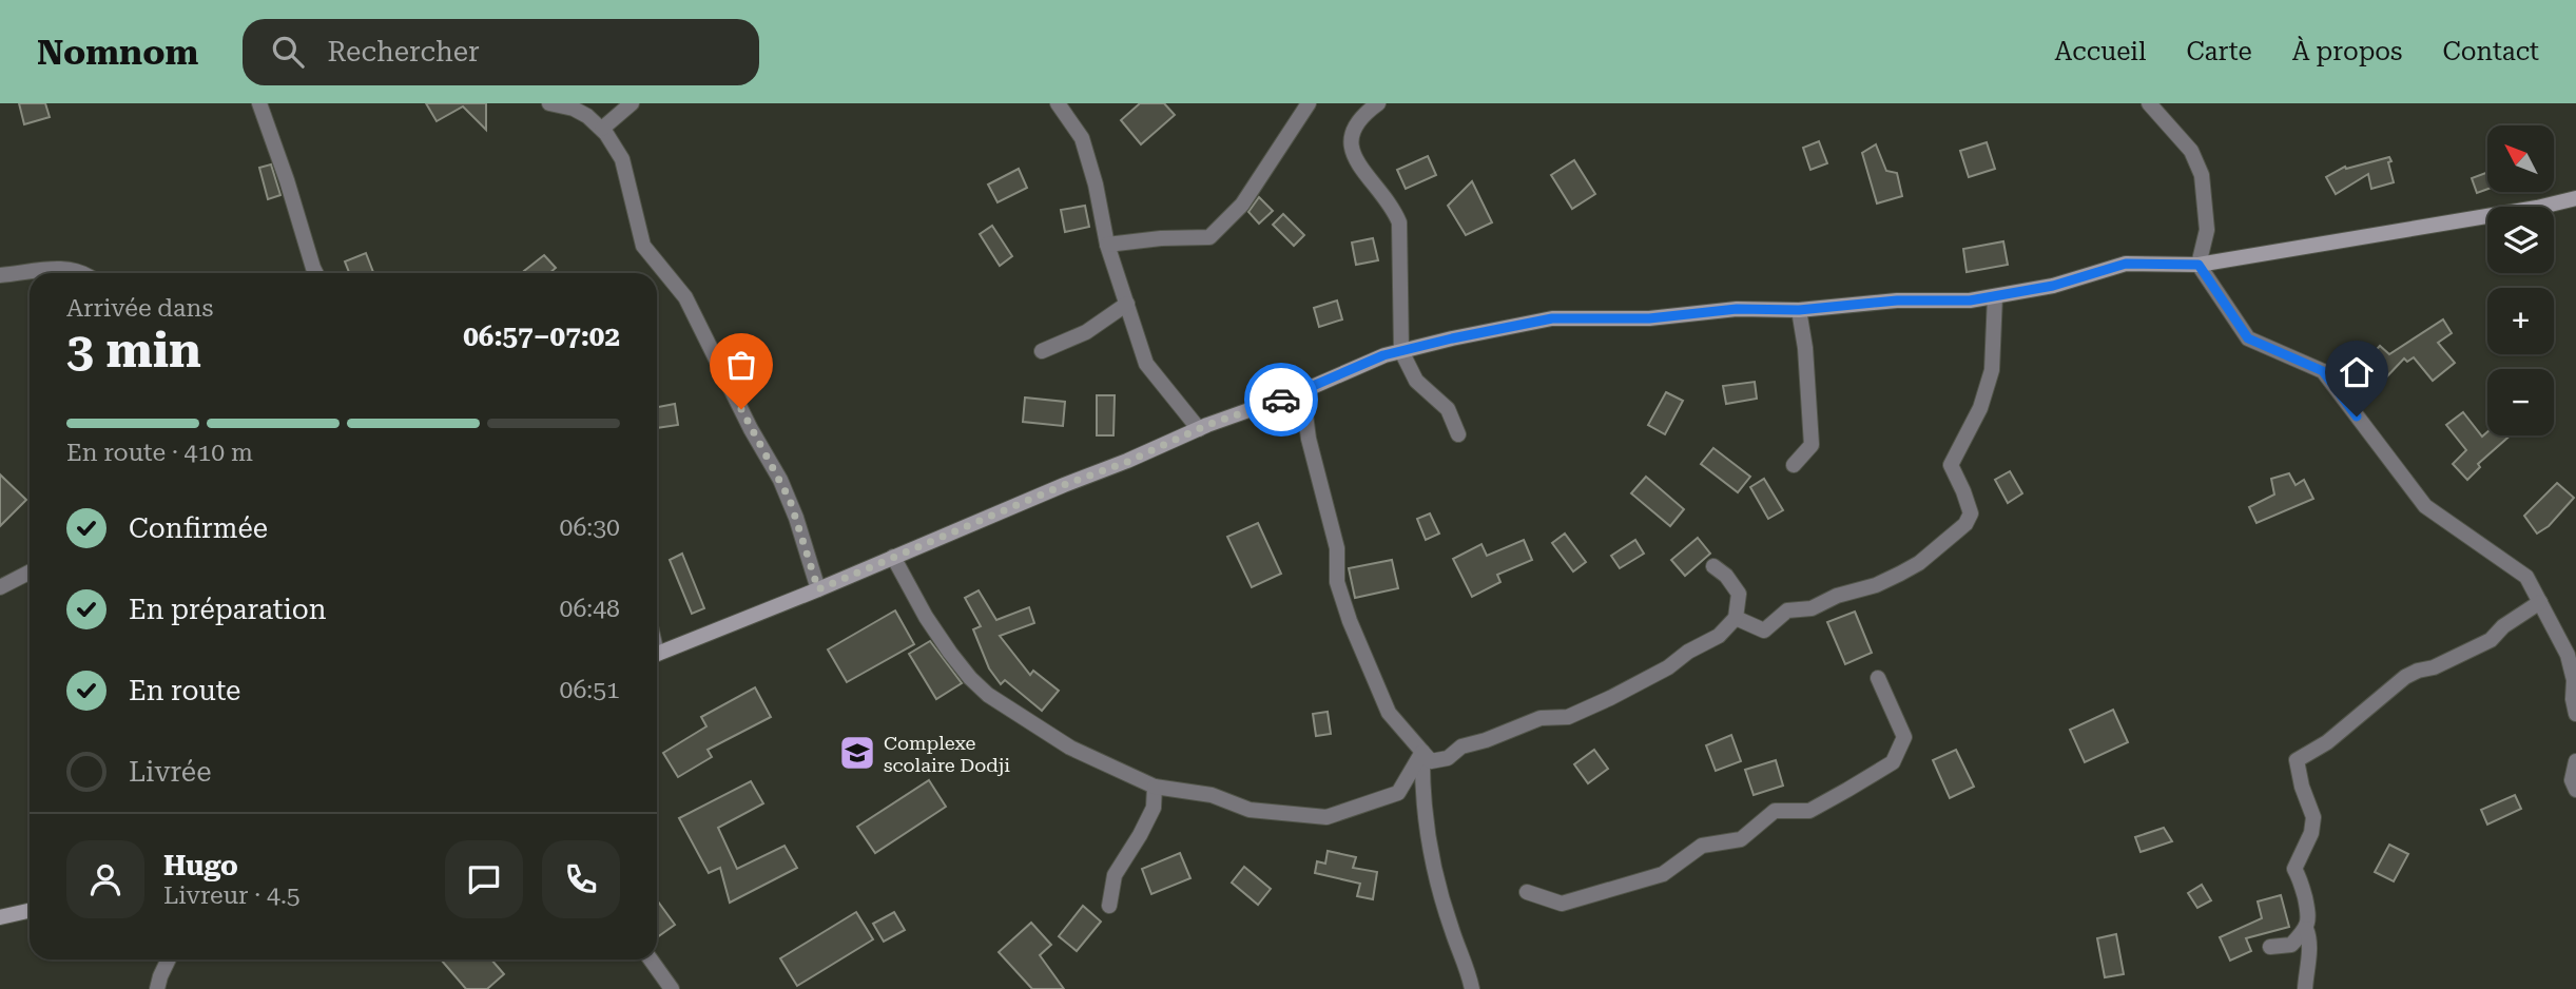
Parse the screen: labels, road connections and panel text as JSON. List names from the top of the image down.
{
  "places": {
    "school or university": ["Complexe scolaire Dodji"]
  },
  "north": "top left",
  "page": {
    "header": "Nomnom",
    "search": "Rechercher",
    "nav": [
      "Accueil",
      "Carte",
      "À propos",
      "Contact"
    ],
    "map_buttons": ["+", "−"],
    "heading": ["3 min", "Arrivée dans", "06:57–07:02"],
    "panel": ["Hugo", "Livreur · 4.5"],
    "bar": "En route · 410 m",
    "list": [
      ["Confirmée", "06:30"],
      ["En préparation", "06:48"],
      ["En route", "06:51"],
      "Livrée"
    ]
  }
}
